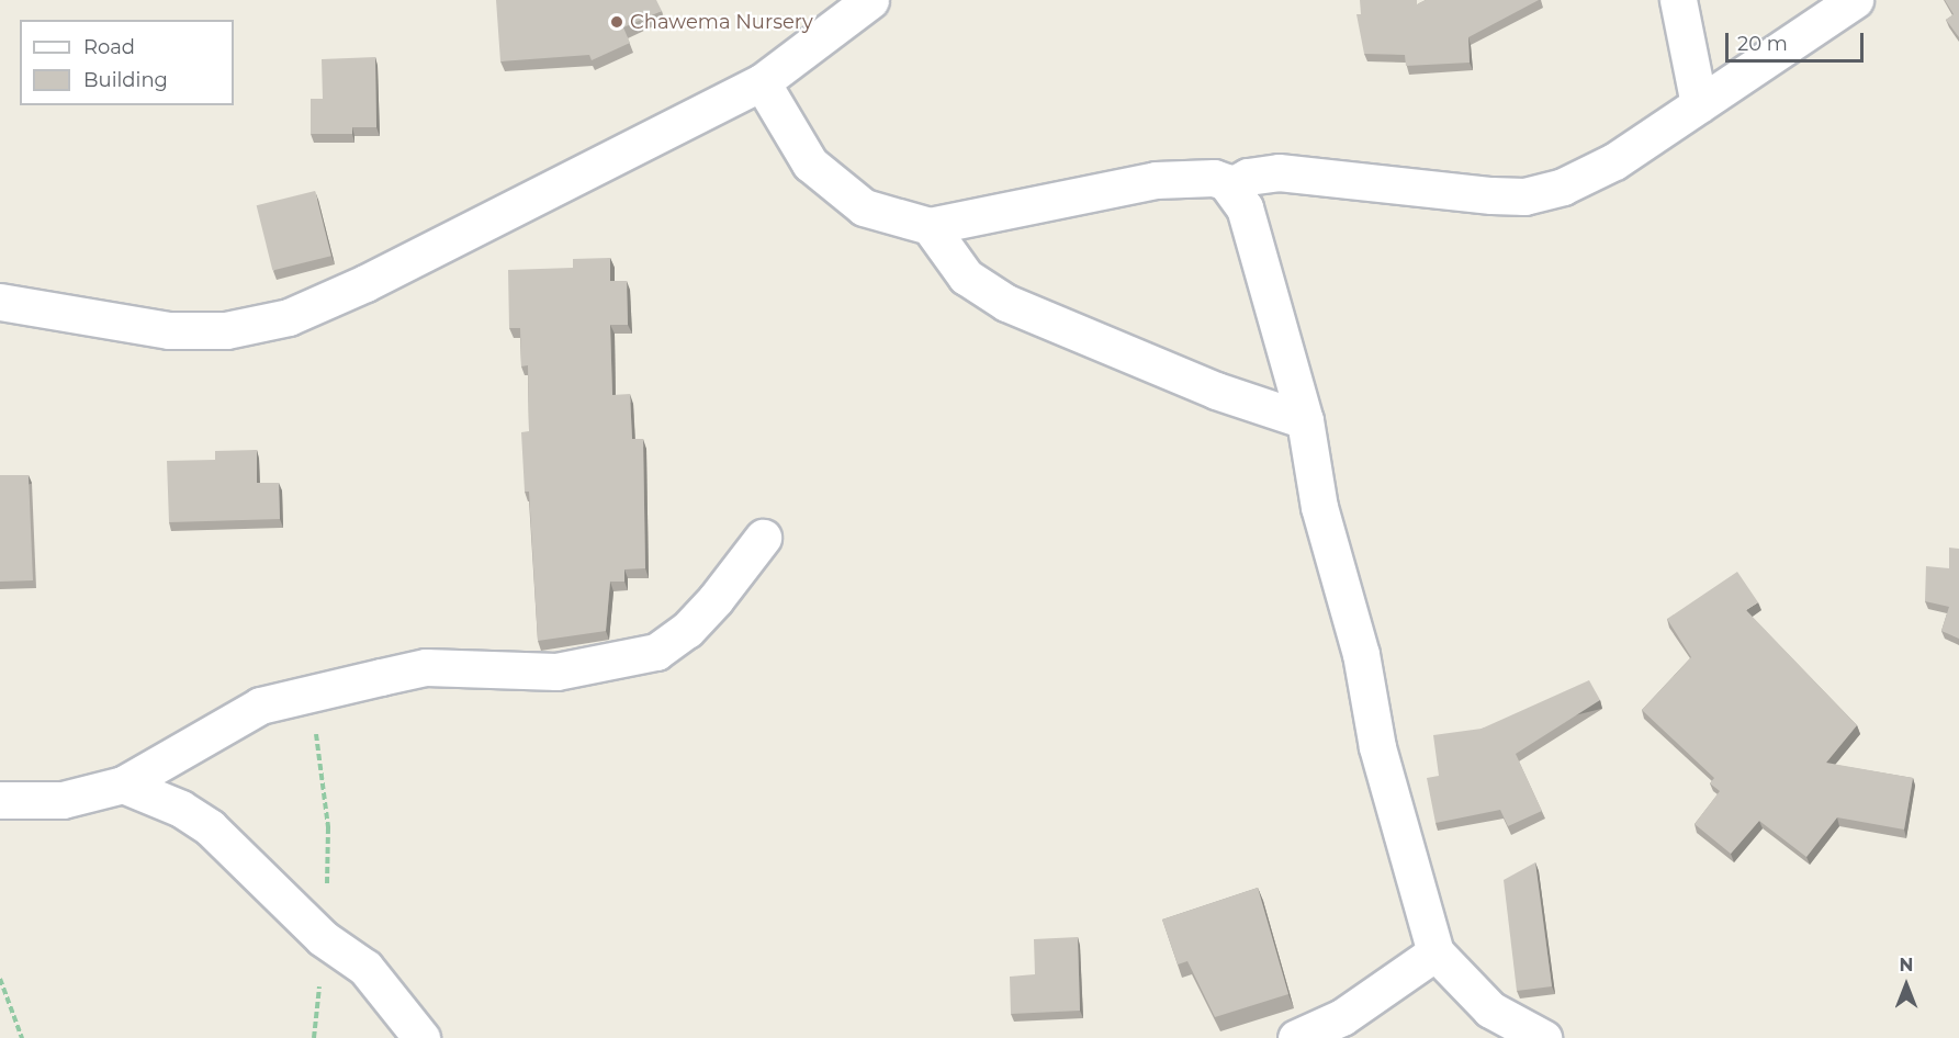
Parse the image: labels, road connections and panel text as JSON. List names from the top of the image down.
{
  "places": ["Chawema Nursery"],
  "legend": ["Road", "Building"],
  "scale_bar": "20 m",
  "north": "top"
}
